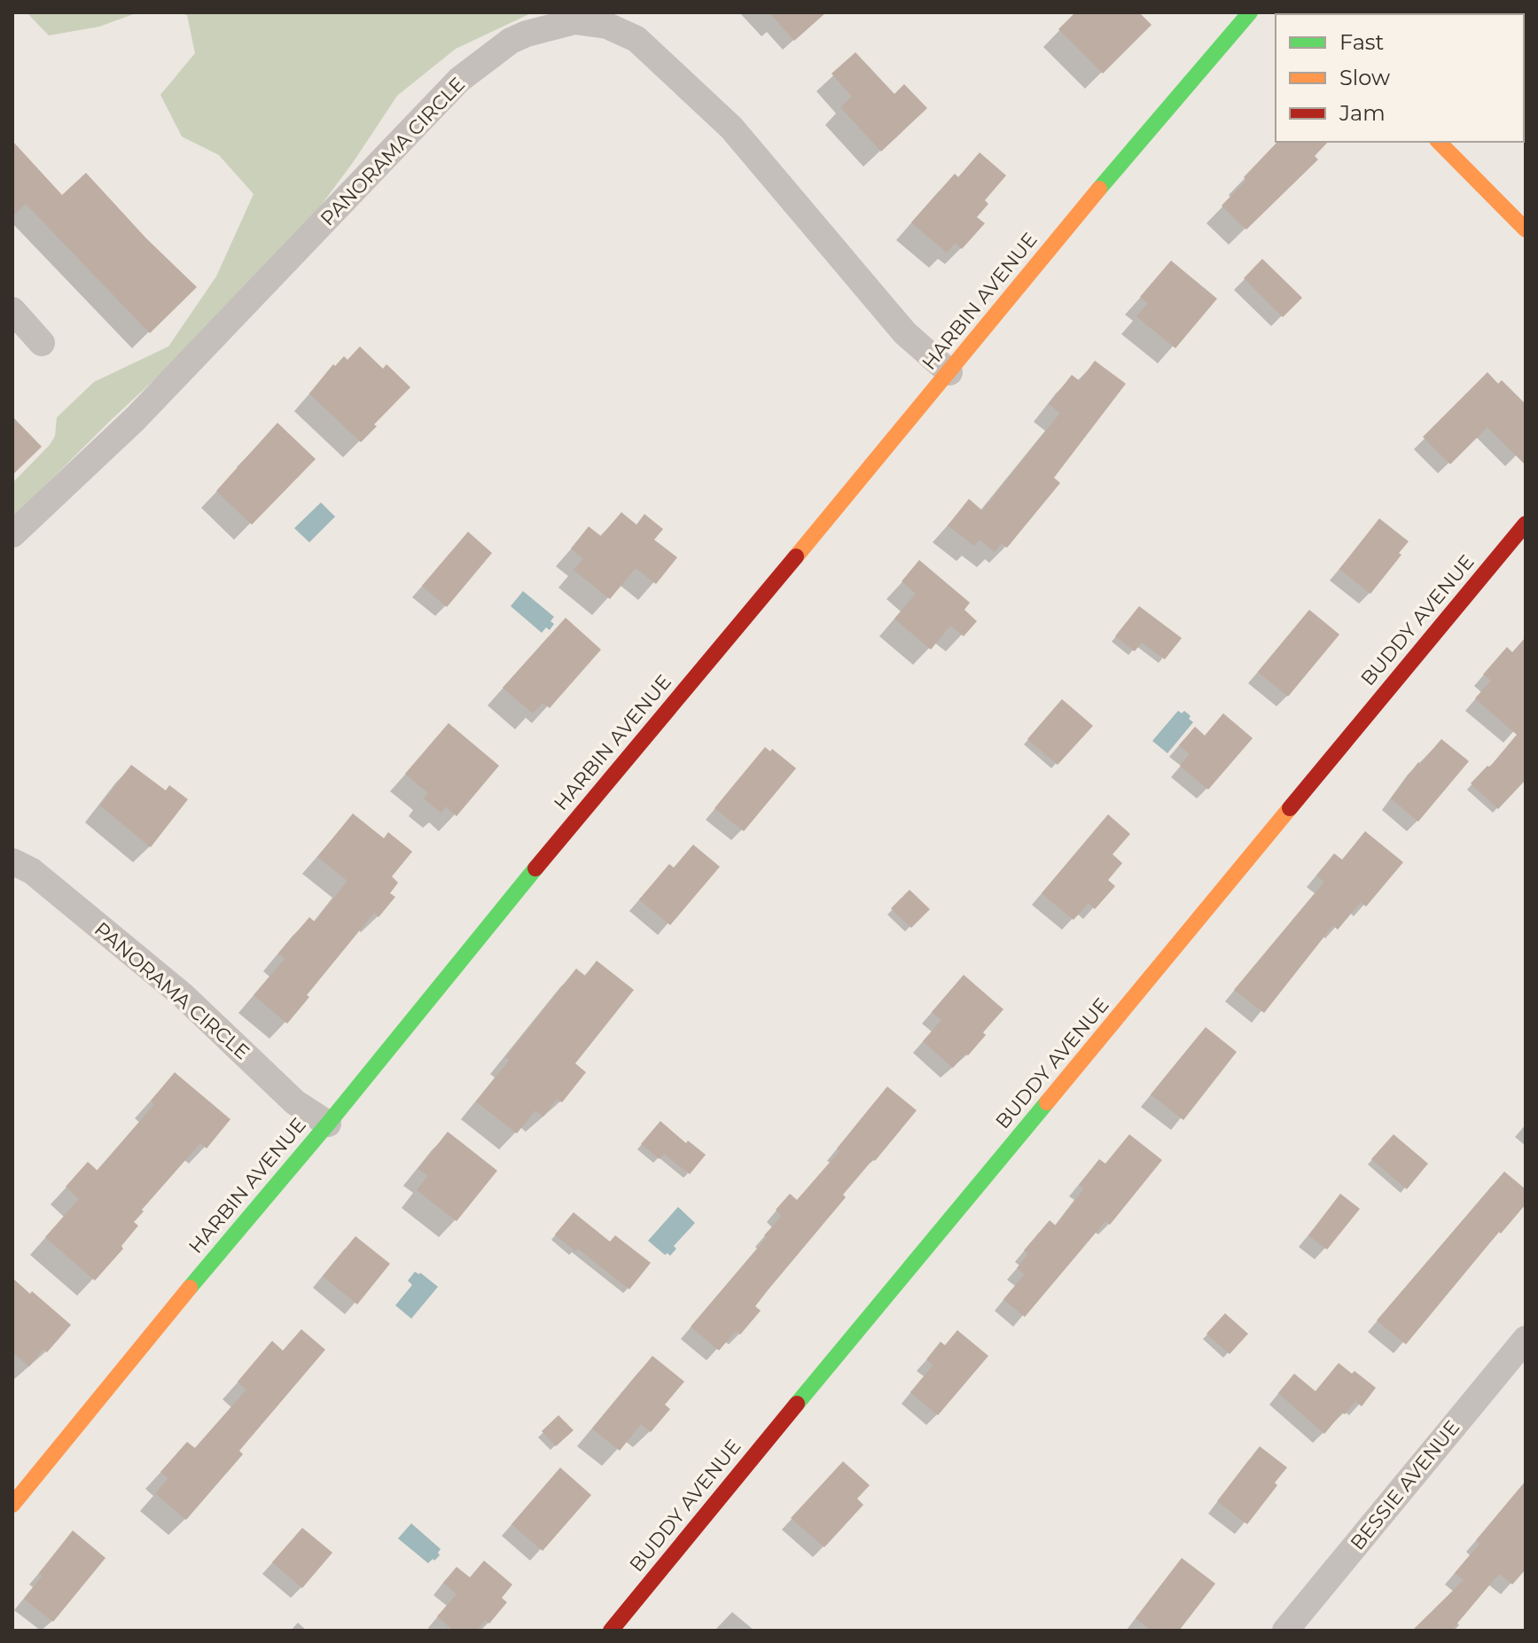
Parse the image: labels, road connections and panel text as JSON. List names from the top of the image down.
{
  "streets": {
    "street": [
      "PANORAMA CIRCLE",
      "HARBIN AVENUE",
      "BUDDY AVENUE",
      "BESSIE AVENUE"
    ]
  },
  "crossings": [
    ["PANORAMA CIRCLE", "HARBIN AVENUE"]
  ],
  "legend": ["Fast", "Slow", "Jam"]
}
